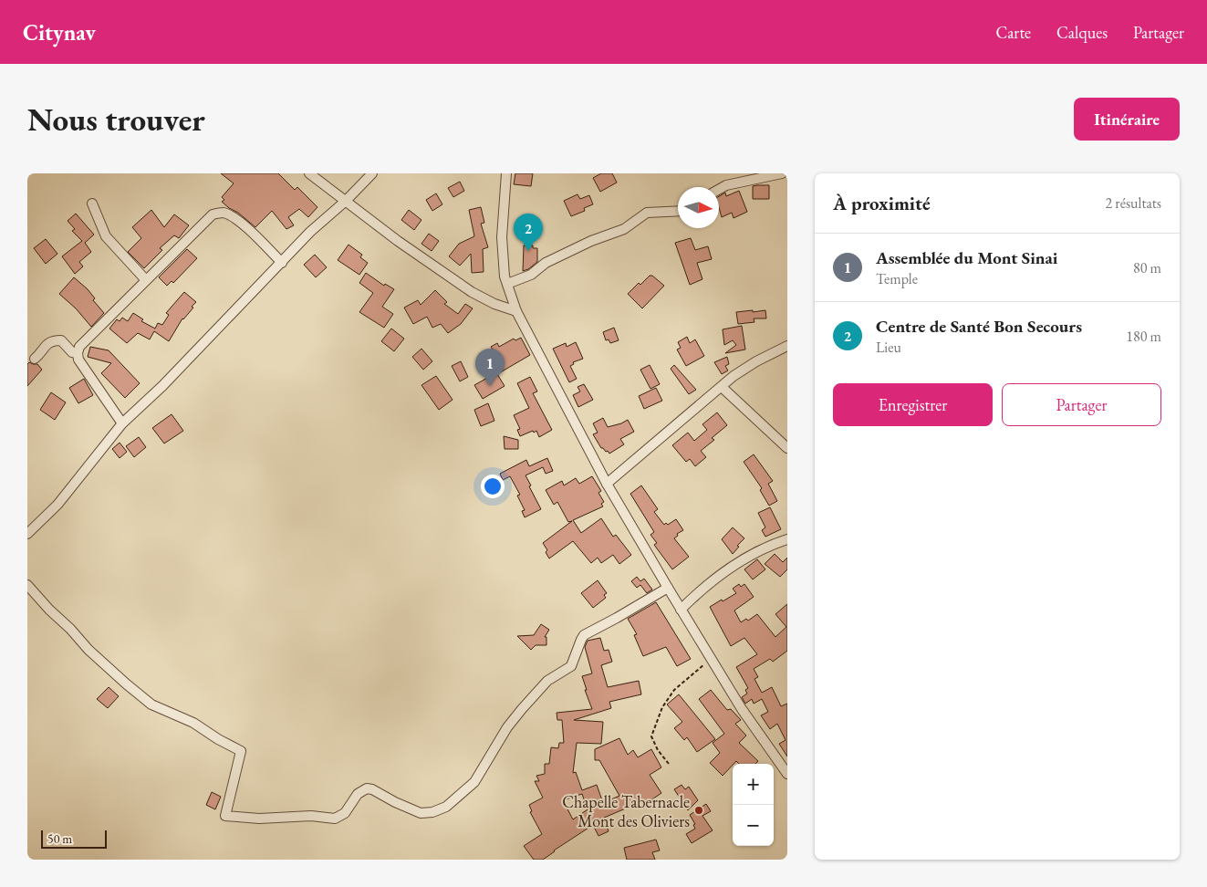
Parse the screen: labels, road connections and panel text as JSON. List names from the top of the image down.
{
  "places": ["Chapelle Tabernacle Mont des Oliviers"],
  "scale_bar": "50 m",
  "north": "right",
  "page": {
    "header": "Citynav",
    "nav": ["Carte", "Calques", "Partager"],
    "buttons": [
      "Itinéraire",
      ["Enregistrer", "Partager"]
    ],
    "title": "Nous trouver",
    "heading": ["À proximité", "2 résultats"],
    "pins": ["2", "1"],
    "list": [
      {
        "mark": "1",
        "name": "Assemblée du Mont Sinai",
        "note": "Temple",
        "value": "80 m"
      },
      {
        "mark": "2",
        "name": "Centre de Santé Bon Secours",
        "note": "Lieu",
        "value": "180 m"
      }
    ],
    "map_buttons": ["+", "−"],
    "scale": "50 m"
  }
}
